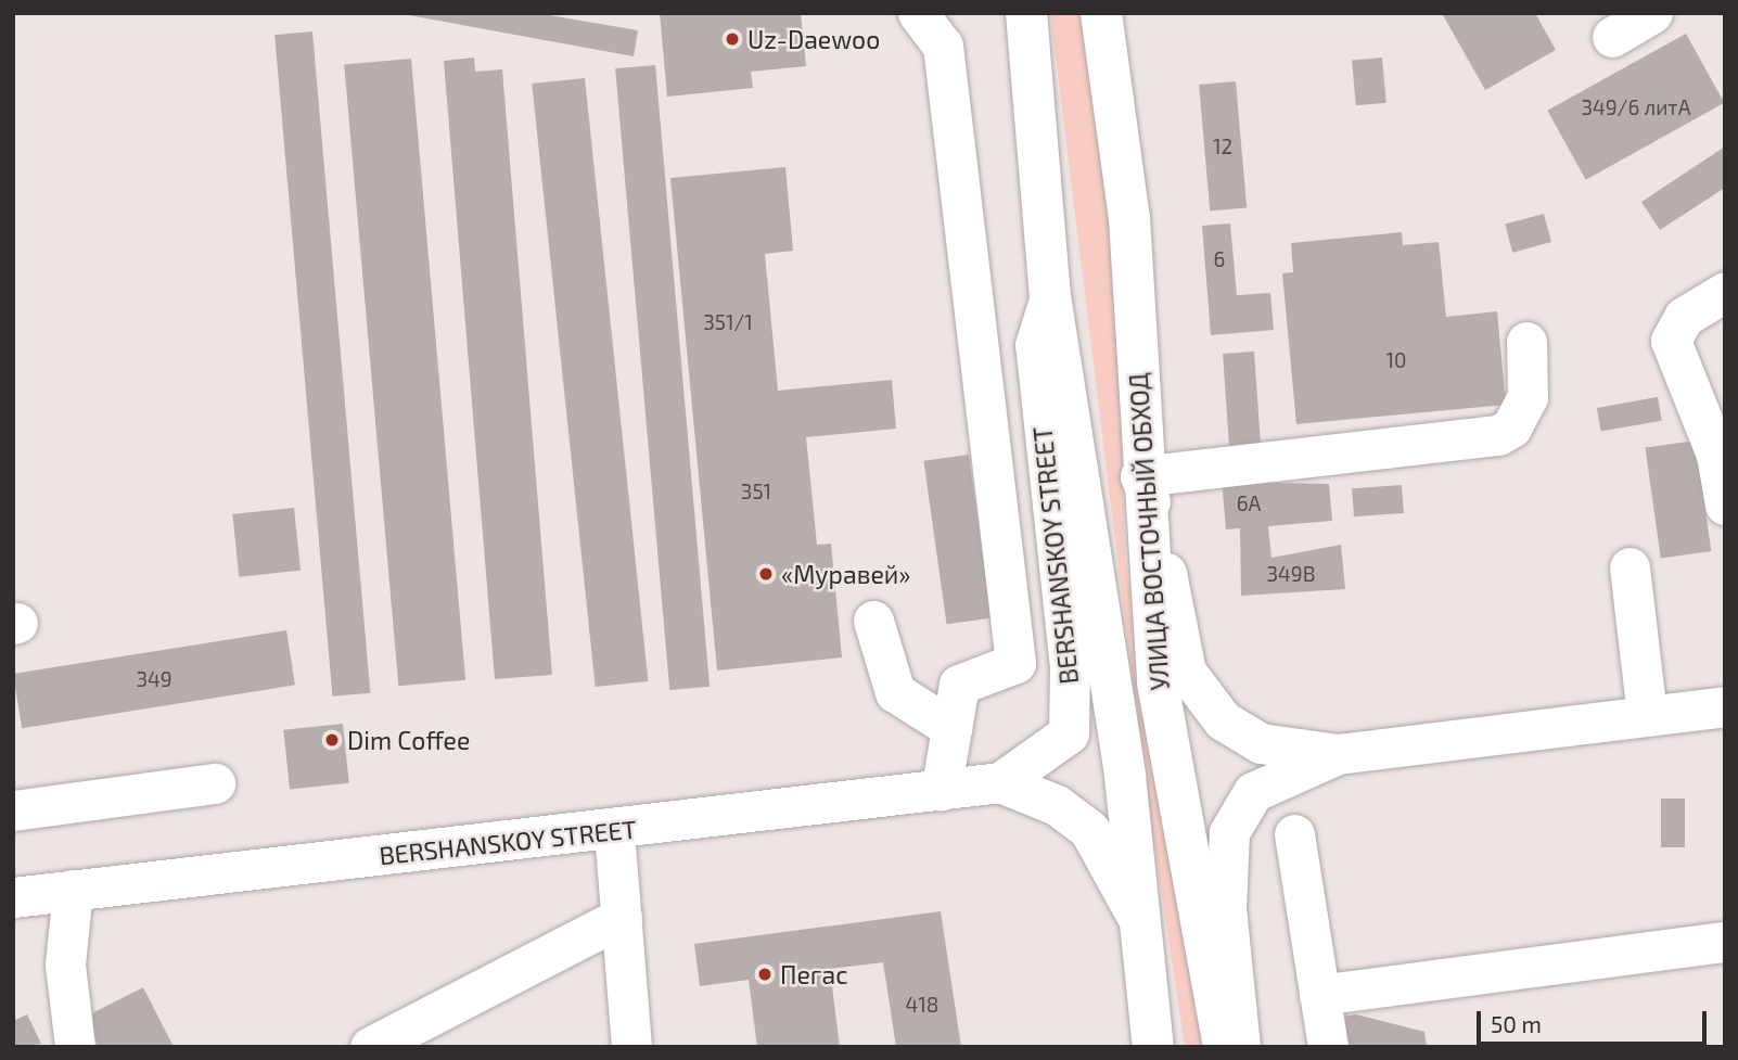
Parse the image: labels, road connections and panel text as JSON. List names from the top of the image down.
{
  "streets": {
    "highway": ["УЛИЦА ВОСТОЧНЫЙ ОБХОД"],
    "street": ["BERSHANSKOY STREET"]
  },
  "crossings": [
    ["УЛИЦА ВОСТОЧНЫЙ ОБХОД", "BERSHANSKOY STREET"]
  ],
  "places": [
    "Uz-Daewoo",
    "«Муравей»",
    "Dim Coffee",
    "Пегас"
  ],
  "house_numbers": [
    "349/6 литА",
    "12",
    "6",
    "351/1",
    "10",
    "351",
    "6А",
    "349В",
    "349",
    "418"
  ],
  "scale_bar": "50 m"
}
